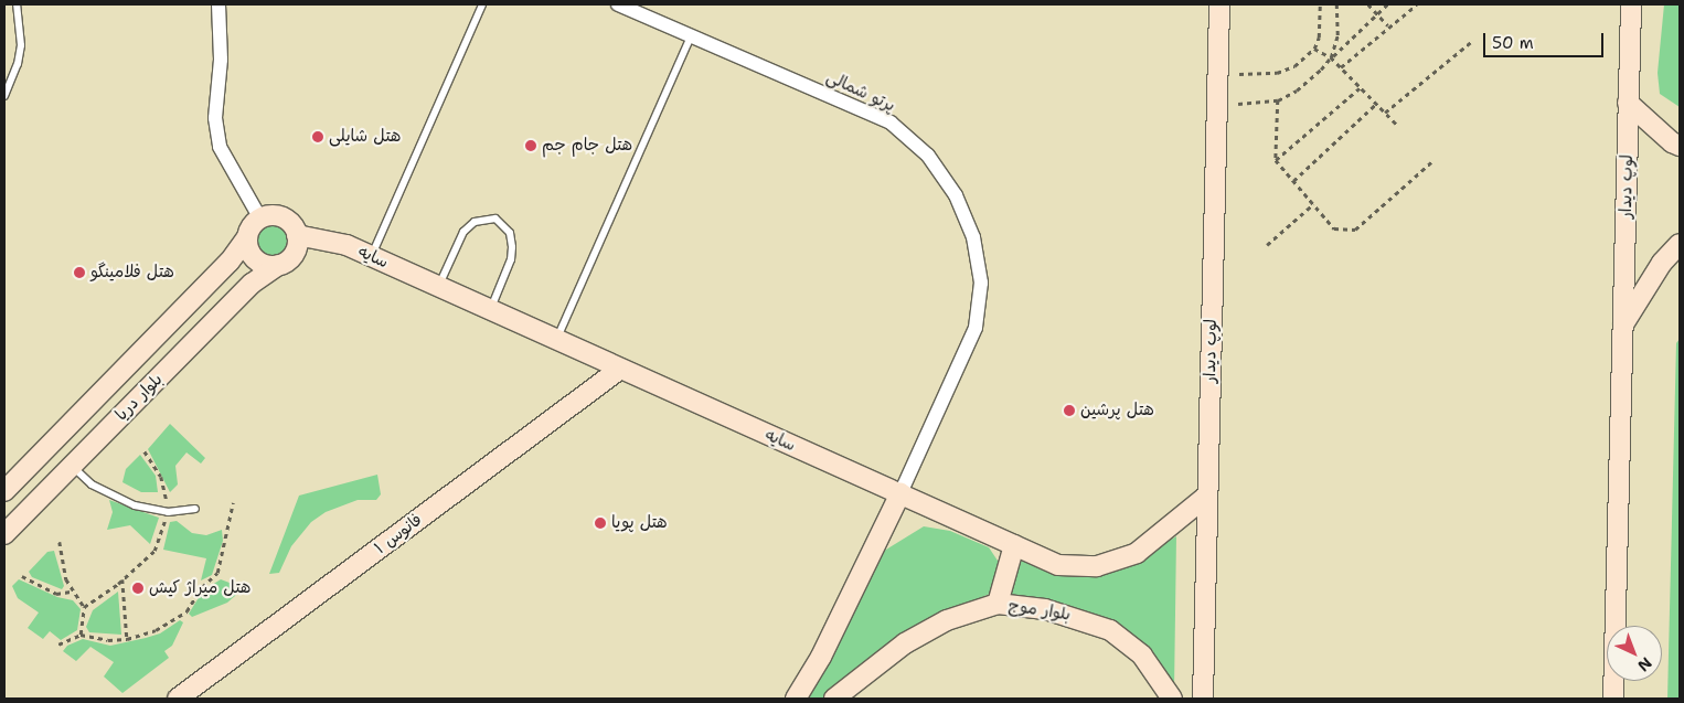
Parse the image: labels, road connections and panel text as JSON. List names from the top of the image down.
{
  "streets": {
    "street": [
      "پرتو شمالی",
      "لوپ دیدار",
      "سایه",
      "بلوار دریا",
      "فانوس ۱",
      "بلوار موج"
    ]
  },
  "crossings": [
    ["پرتو شمالی", "سایه"],
    ["لوپ دیدار", "سایه"],
    ["سایه", "بلوار دریا"],
    ["سایه", "فانوس ۱"]
  ],
  "places": [
    "هتل شایلی",
    "هتل جام جم",
    "هتل فلامینگو",
    "هتل پرشین",
    "هتل پویا",
    "هتل میراژ کیش"
  ],
  "scale_bar": "50 m",
  "north": "bottom right"
}
